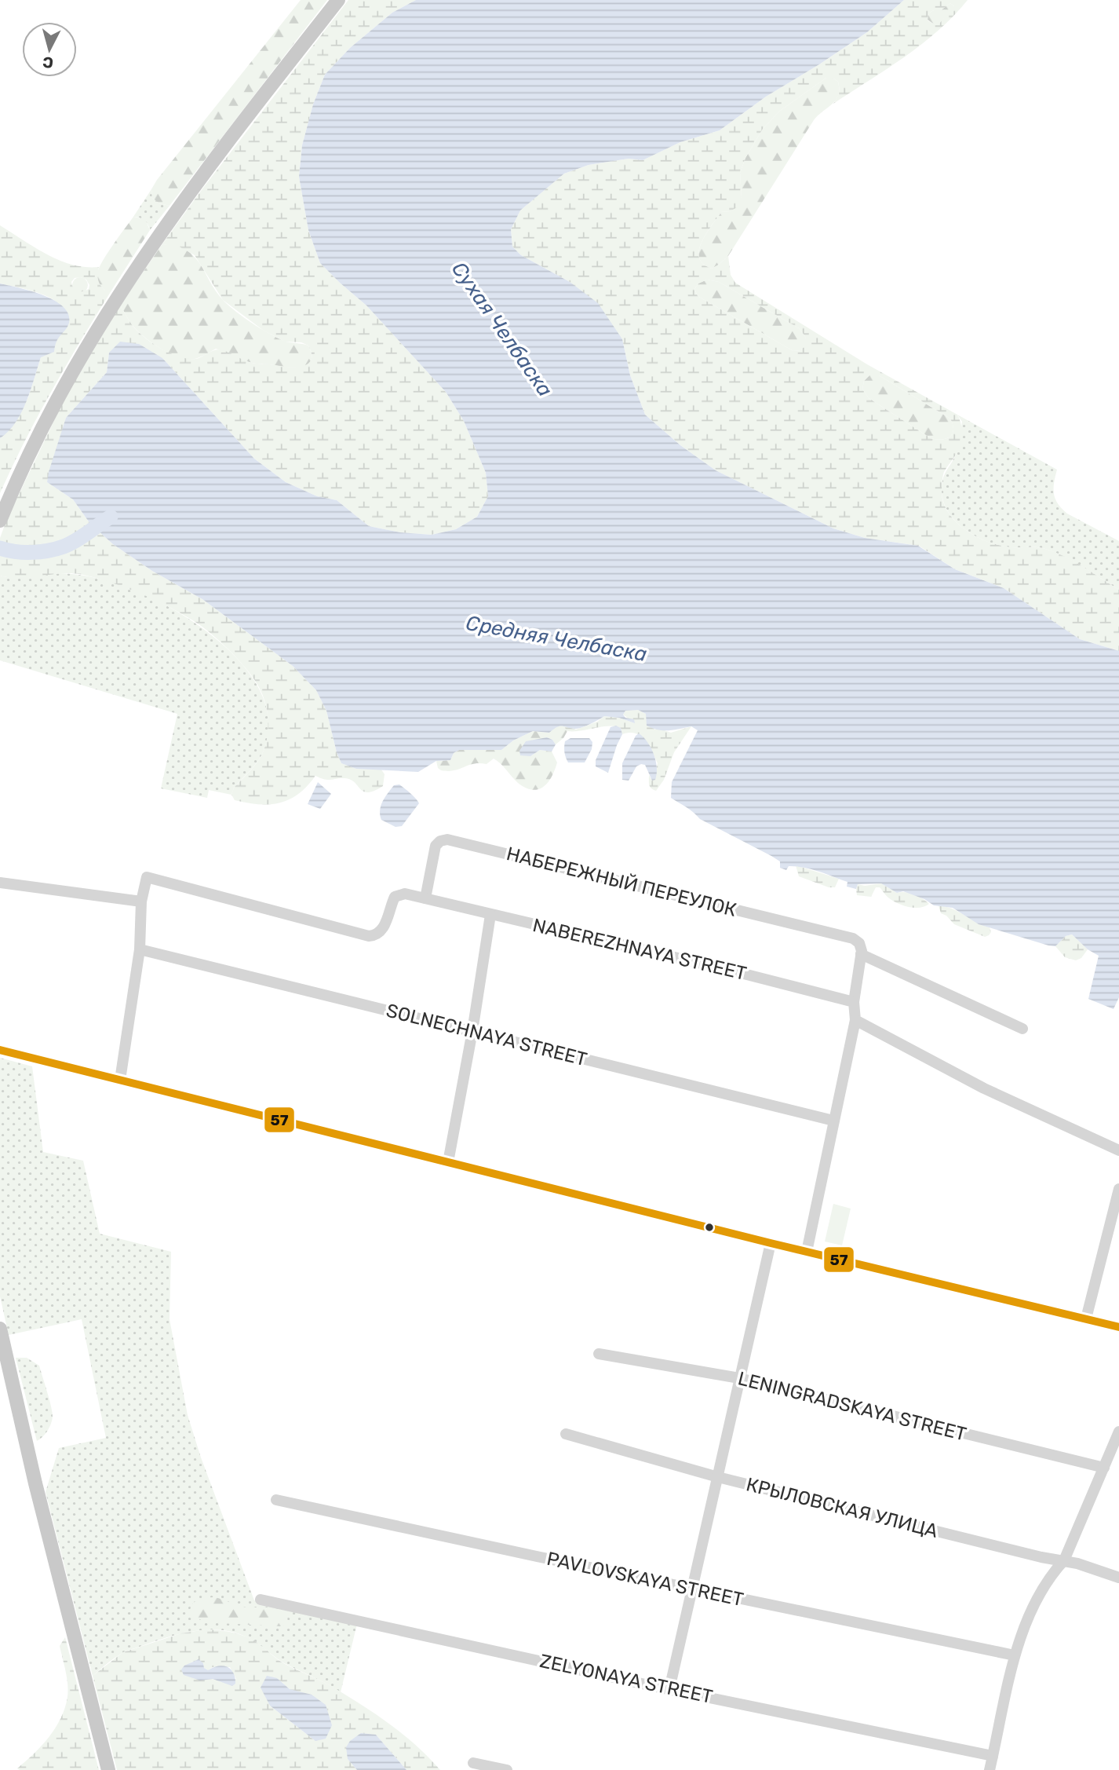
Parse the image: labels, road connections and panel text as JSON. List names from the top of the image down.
{
  "streets": {
    "street": [
      "НАБЕРЕЖНЫЙ ПЕРЕУЛОК",
      "NABEREZHNAYA STREET",
      "SOLNECHNAYA STREET",
      "LENINGRADSKAYA STREET",
      "КРЫЛОВСКАЯ УЛИЦА",
      "PAVLOVSKAYA STREET",
      "ZELYONAYA STREET"
    ]
  },
  "crossings": [
    ["НАБЕРЕЖНЫЙ ПЕРЕУЛОК", "NABEREZHNAYA STREET"]
  ],
  "water": ["Сухая Челбаска", "Средняя Челбаска"],
  "lines": ["transit line 57"],
  "north": "bottom"
}
